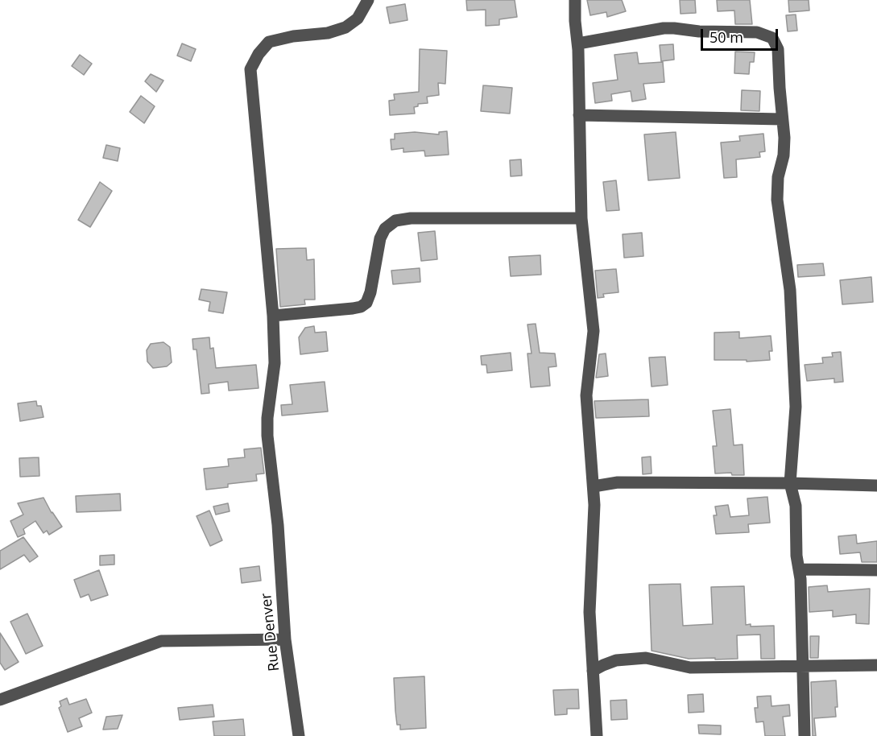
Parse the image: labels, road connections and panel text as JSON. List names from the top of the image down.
{
  "streets": {
    "street": ["Rue Denver"]
  },
  "scale_bar": "50 m"
}
